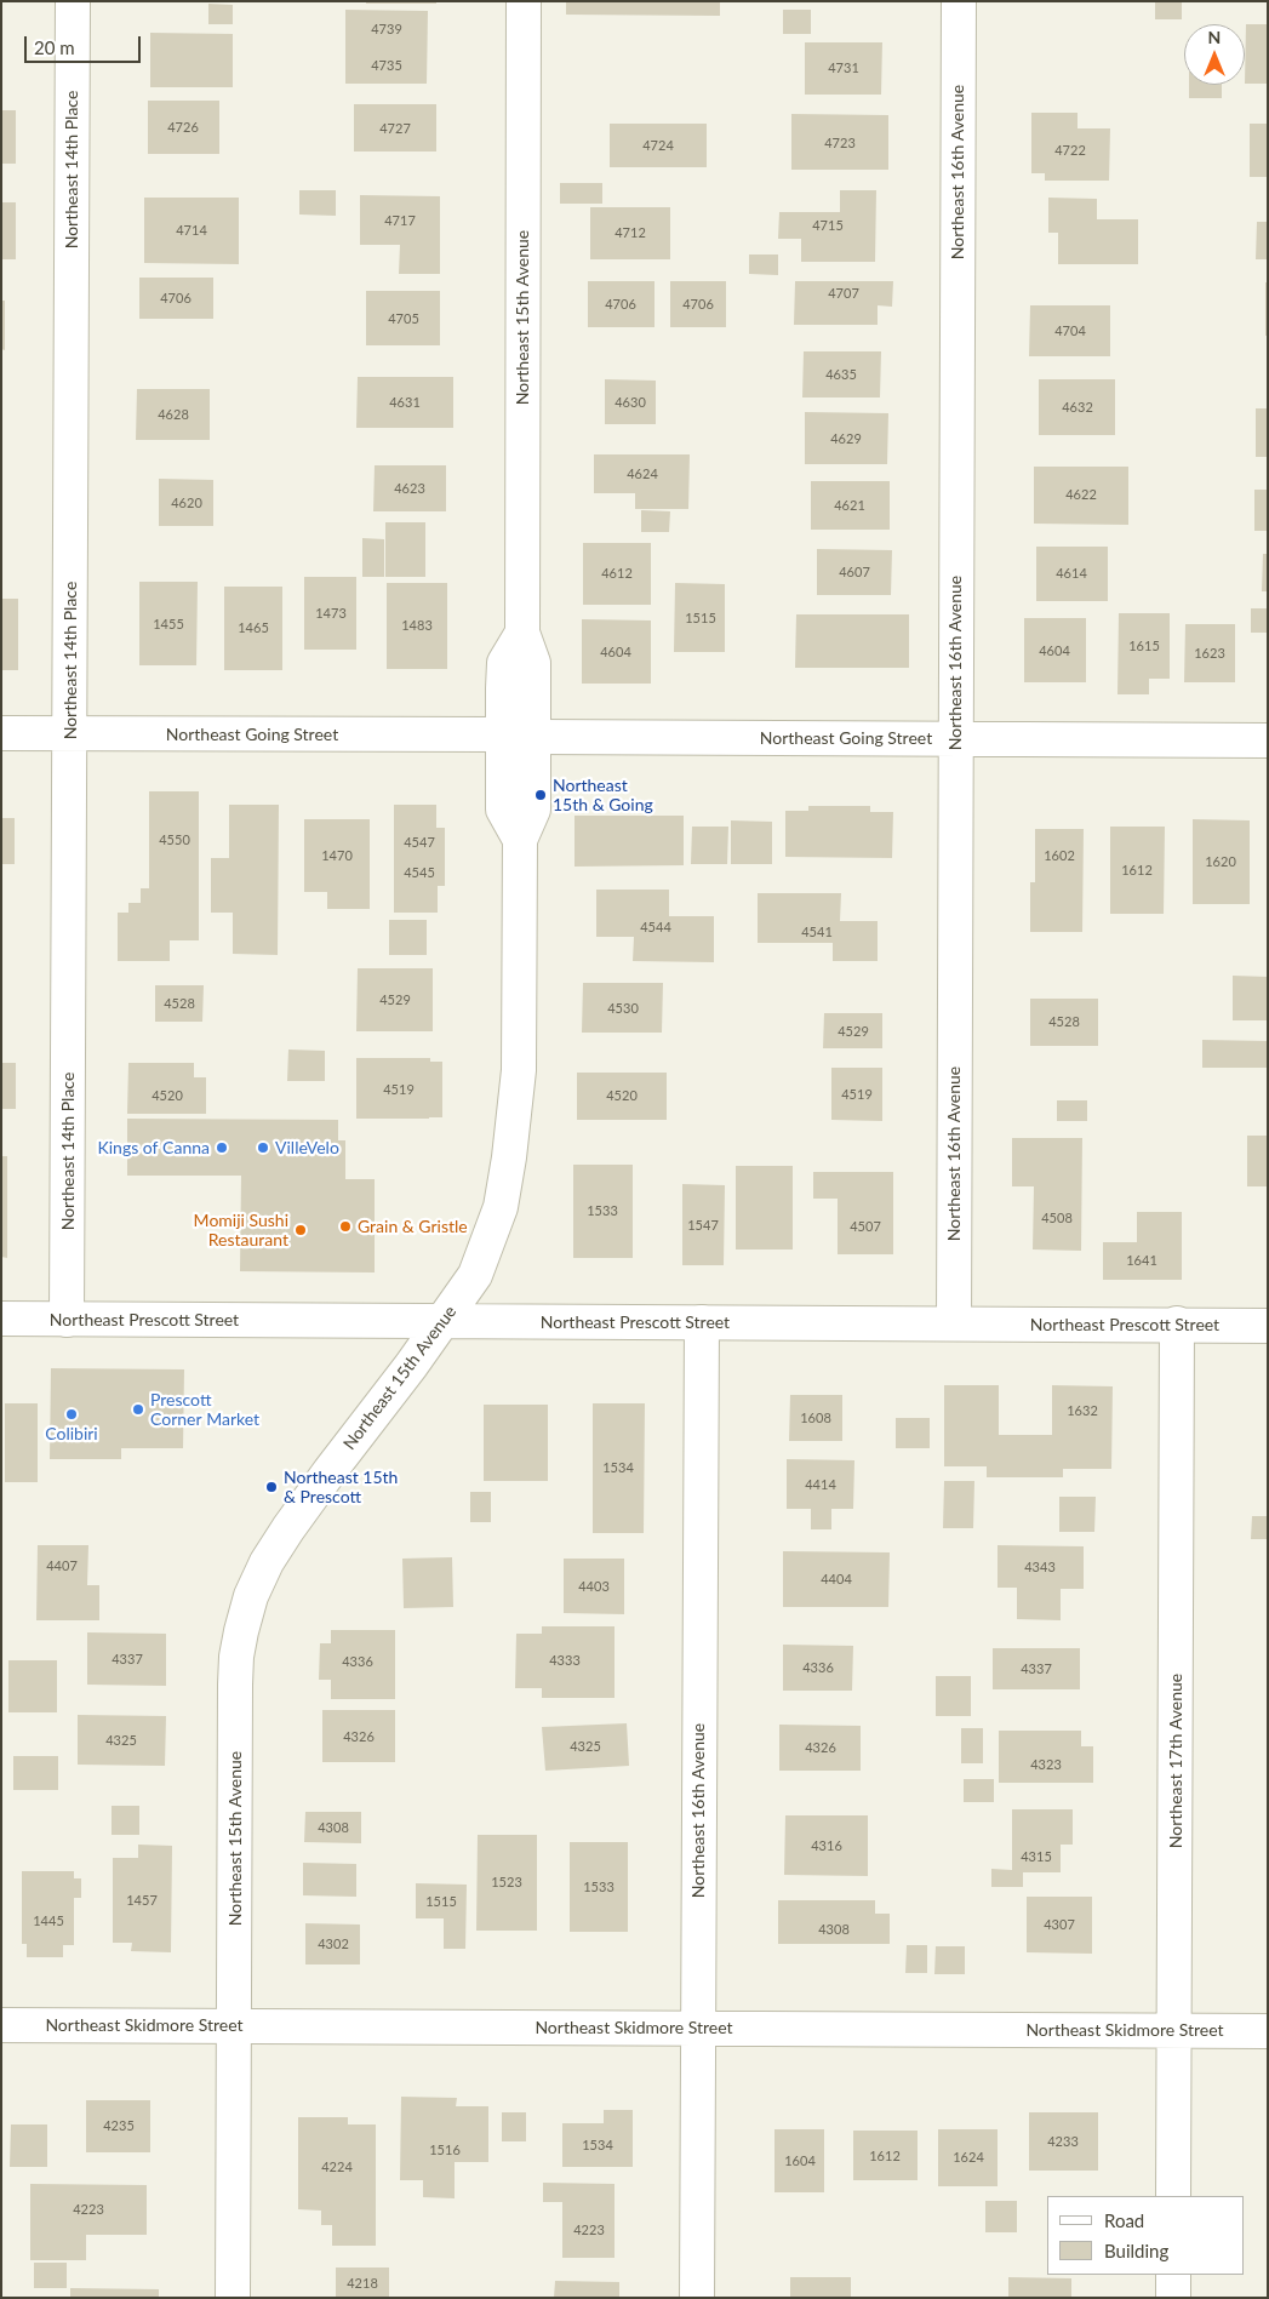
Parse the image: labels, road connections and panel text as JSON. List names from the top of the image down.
{
  "streets": {
    "street": [
      "Northeast 14th Place",
      "Northeast 16th Avenue",
      "Northeast 15th Avenue",
      "Northeast Going Street",
      "Northeast Prescott Street",
      "Northeast 17th Avenue",
      "Northeast Skidmore Street"
    ]
  },
  "crossings": [
    ["Northeast 14th Place", "Northeast Going Street"],
    ["Northeast 14th Place", "Northeast Prescott Street"],
    ["Northeast 16th Avenue", "Northeast Going Street"],
    ["Northeast 16th Avenue", "Northeast Prescott Street"],
    ["Northeast 16th Avenue", "Northeast Skidmore Street"],
    ["Northeast 15th Avenue", "Northeast Going Street"],
    ["Northeast 15th Avenue", "Northeast Prescott Street"],
    ["Northeast 15th Avenue", "Northeast Skidmore Street"],
    ["Northeast Prescott Street", "Northeast 17th Avenue"],
    ["Northeast 17th Avenue", "Northeast Skidmore Street"]
  ],
  "places": [
    "Northeast 15th & Going",
    "Kings of Canna",
    "VilleVelo",
    "Grain & Gristle",
    "Momiji Sushi Restaurant",
    "Prescott Corner Market",
    "Colibiri",
    "Northeast 15th & Prescott"
  ],
  "house_numbers": [
    "4739",
    "4735",
    "4731",
    "4726",
    "4727",
    "4723",
    "4724",
    "4722",
    "4717",
    "4715",
    "4714",
    "4712",
    "4707",
    "4706",
    "4706",
    "4706",
    "4705",
    "4704",
    "4635",
    "4631",
    "4630",
    "4632",
    "4628",
    "4629",
    "4624",
    "4623",
    "4622",
    "4620",
    "4621",
    "4607",
    "4612",
    "4614",
    "1473",
    "1515",
    "1455",
    "1483",
    "1465",
    "1615",
    "4604",
    "4604",
    "1623",
    "4550",
    "4547",
    "1470",
    "1602",
    "1620",
    "1612",
    "4545",
    "4544",
    "4541",
    "4529",
    "4528",
    "4530",
    "4528",
    "4529",
    "4519",
    "4519",
    "4520",
    "4520",
    "1533",
    "4508",
    "1547",
    "4507",
    "1641",
    "1632",
    "1608",
    "1534",
    "4414",
    "4407",
    "4343",
    "4404",
    "4403",
    "4337",
    "4333",
    "4336",
    "4336",
    "4337",
    "4326",
    "4325",
    "4325",
    "4326",
    "4323",
    "4308",
    "4316",
    "4315",
    "1523",
    "1533",
    "1457",
    "1515",
    "1445",
    "4307",
    "4308",
    "4302",
    "4235",
    "4233",
    "1534",
    "1516",
    "1612",
    "1624",
    "1604",
    "4224",
    "4223",
    "4223",
    "4218"
  ],
  "legend": ["Road", "Building"],
  "scale_bar": "20 m",
  "north": "top"
}
